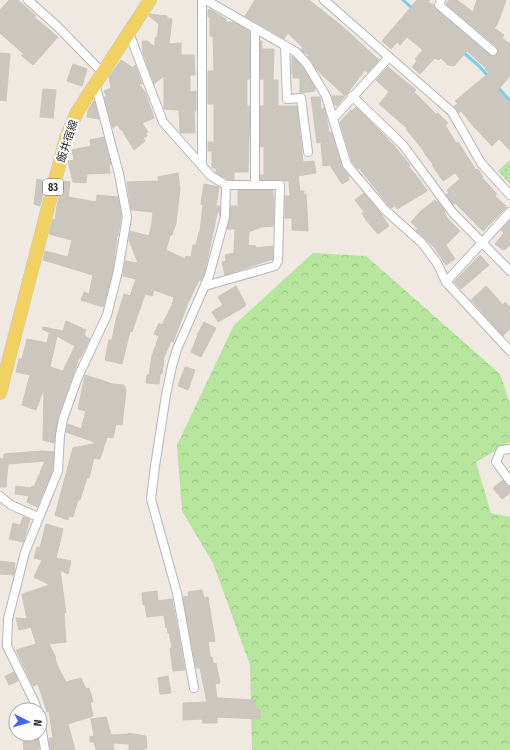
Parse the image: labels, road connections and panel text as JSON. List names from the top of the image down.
{
  "streets": {
    "main road": ["飯井宿線", "83"]
  },
  "north": "right"
}
